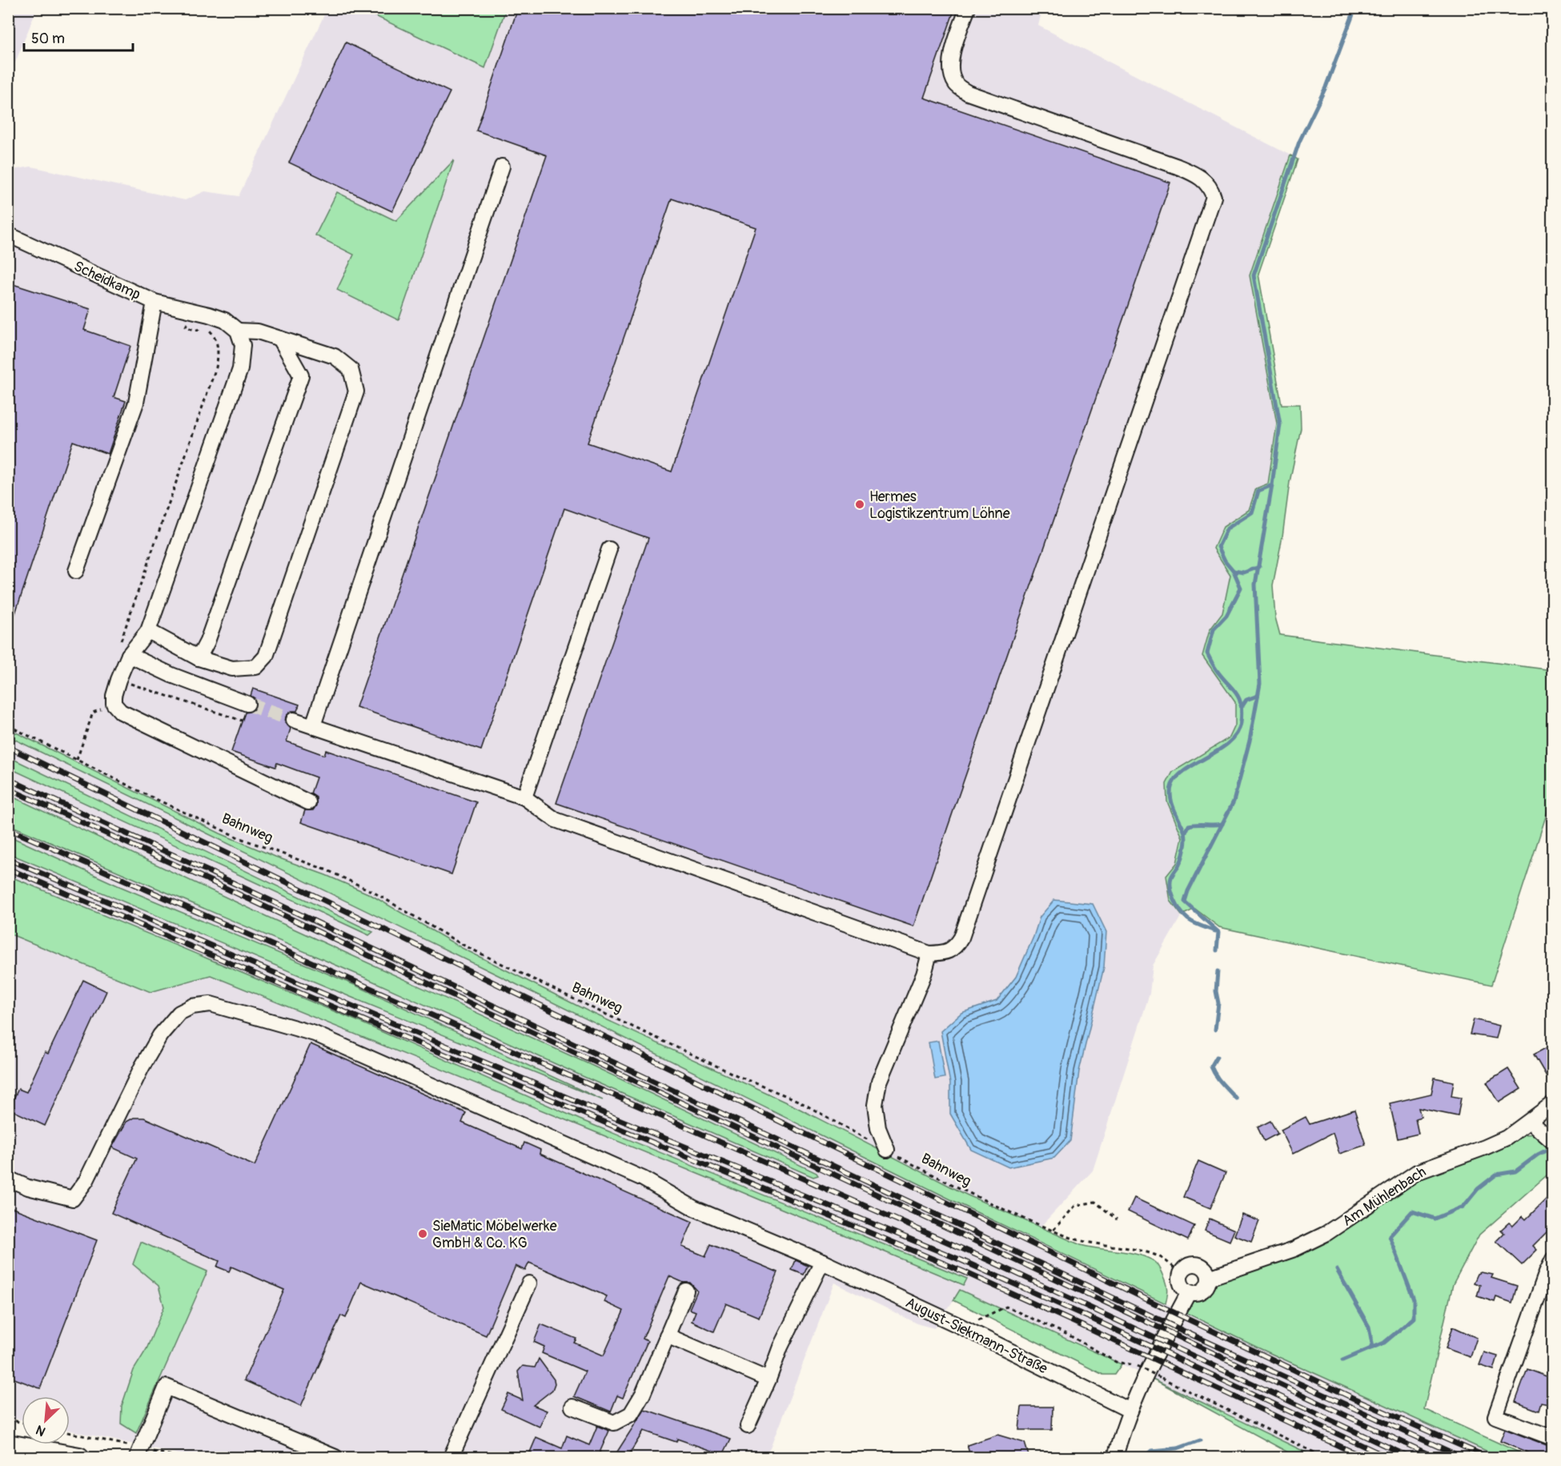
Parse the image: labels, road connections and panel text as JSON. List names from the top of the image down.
{
  "streets": {
    "street": ["Scheidkamp", "Am Mühlenbach", "August-Siekmann-Straße"],
    "path": ["Bahnweg"]
  },
  "crossings": [
    ["Bahnweg", "Am Mühlenbach"]
  ],
  "places": ["Hermes Logistikzentrum Löhne", "SieMatic Möbelwerke GmbH & Co. KG"],
  "scale_bar": "50 m",
  "north": "bottom left"
}
